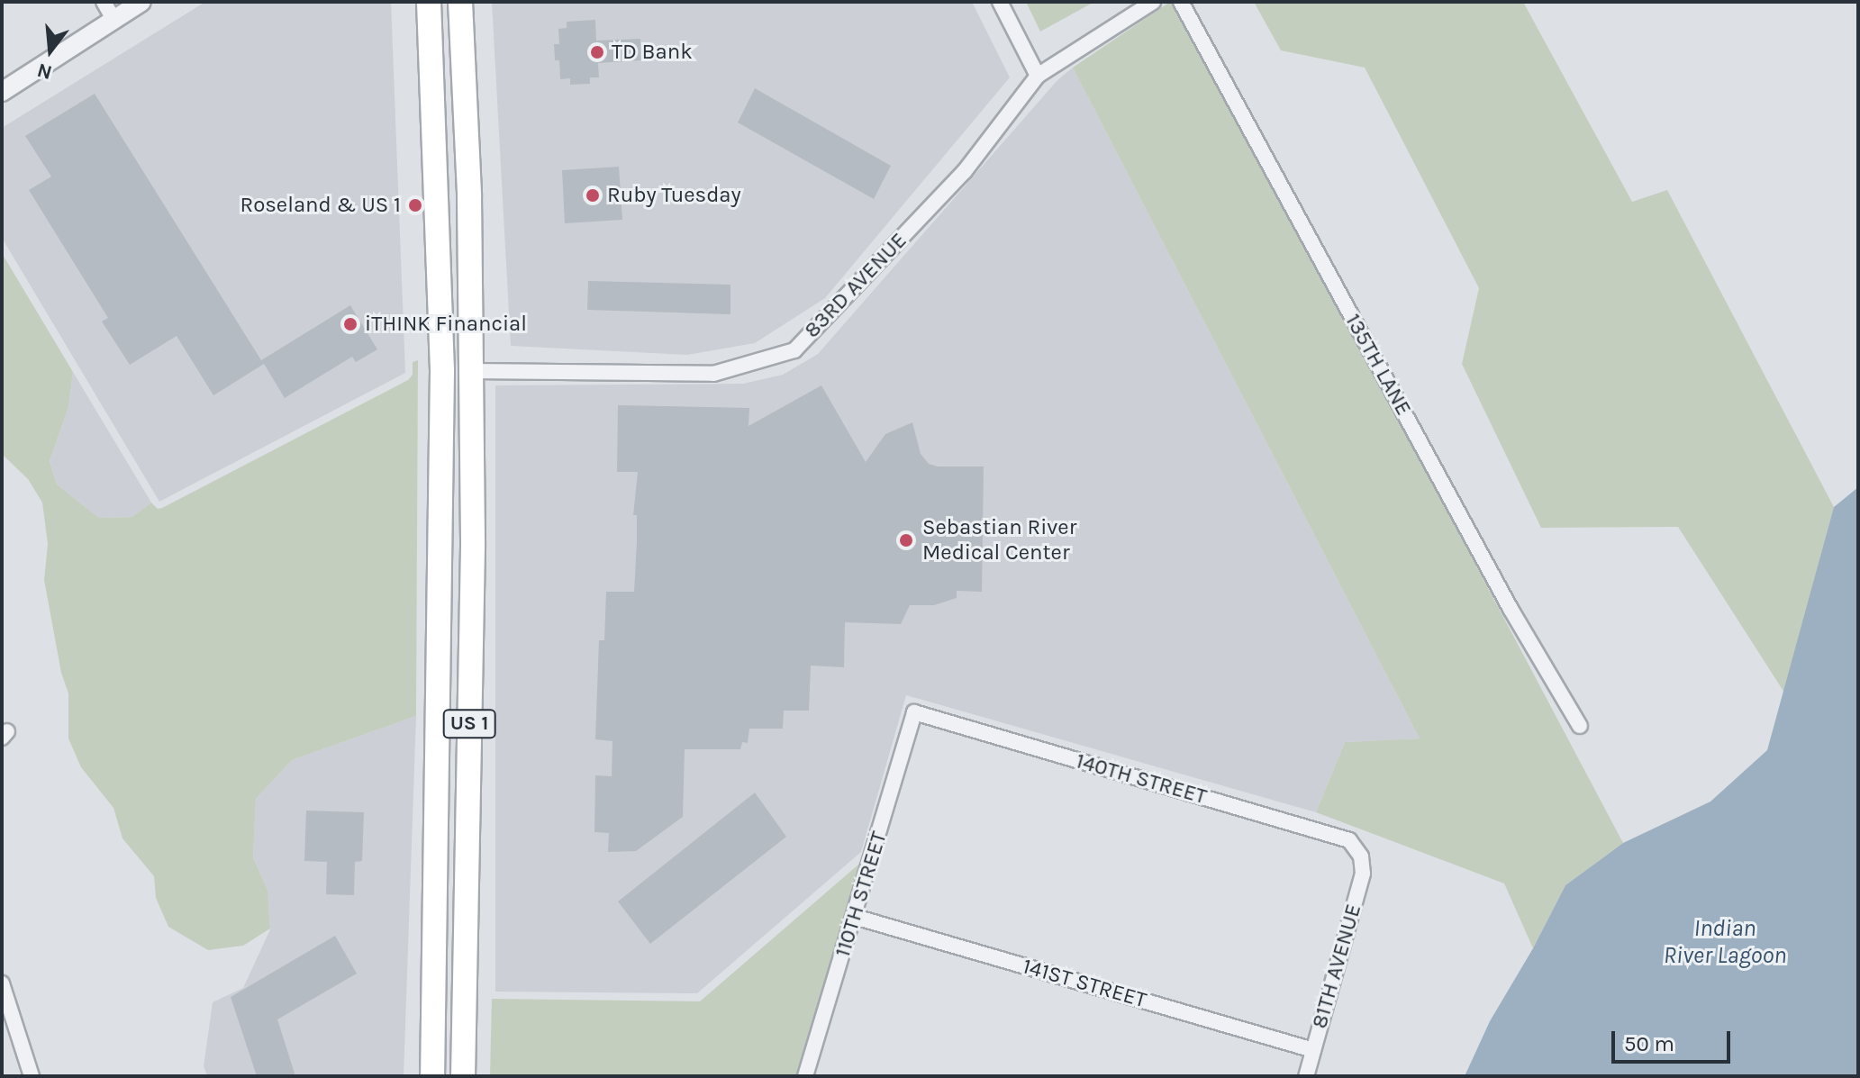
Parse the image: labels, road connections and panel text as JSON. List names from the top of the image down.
{
  "streets": {
    "main road": ["US 1"],
    "street": [
      "83RD AVENUE",
      "135TH LANE",
      "140TH STREET",
      "110TH STREET",
      "81TH AVENUE",
      "141ST STREET"
    ]
  },
  "crossings": [
    ["83RD AVENUE", "US 1"],
    ["140TH STREET", "110TH STREET"],
    ["140TH STREET", "81TH AVENUE"],
    ["110TH STREET", "141ST STREET"],
    ["81TH AVENUE", "141ST STREET"]
  ],
  "water": ["Indian River Lagoon"],
  "places": [
    "TD Bank",
    "Ruby Tuesday",
    "Roseland & US 1",
    "iTHINK Financial",
    "Sebastian River Medical Center"
  ],
  "scale_bar": "50 m",
  "north": "bottom"
}
